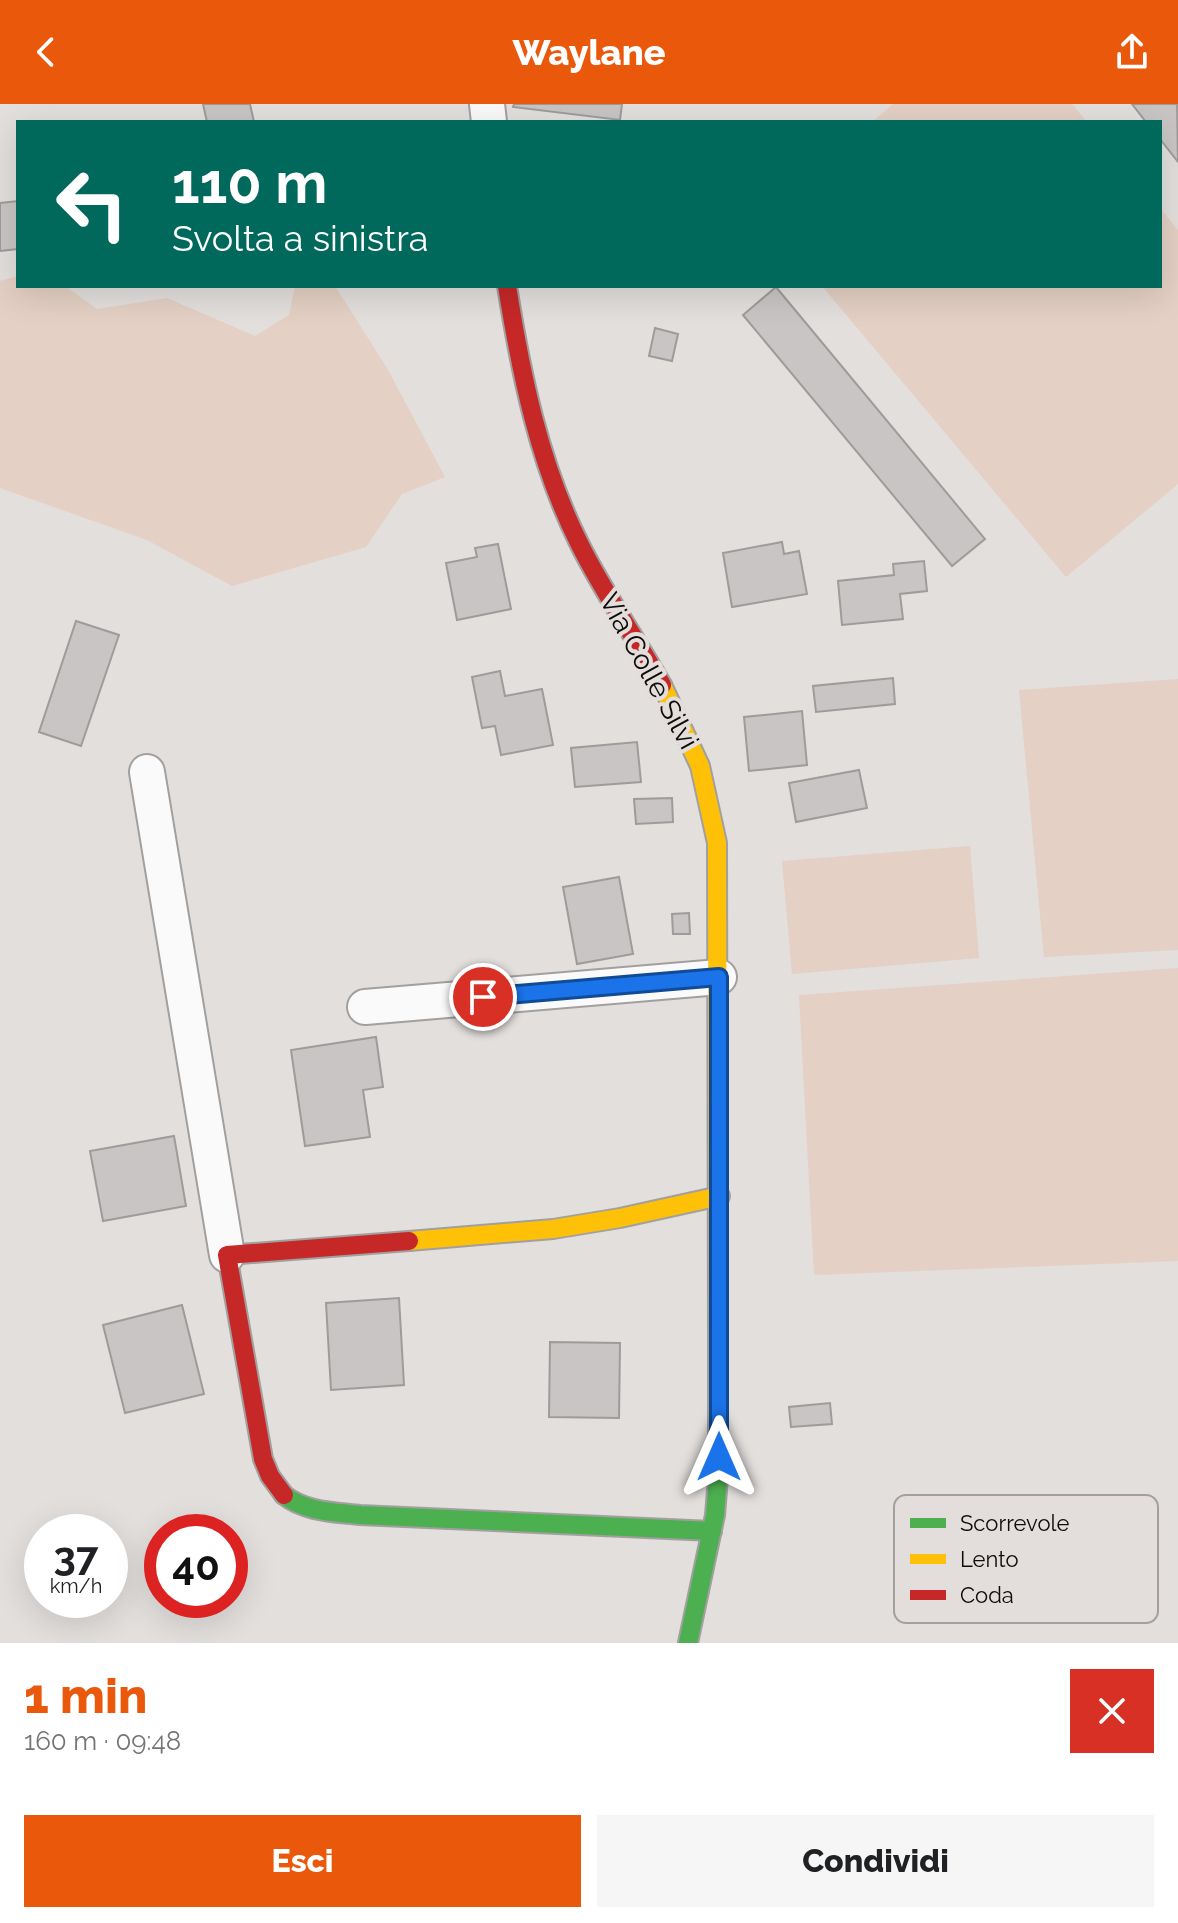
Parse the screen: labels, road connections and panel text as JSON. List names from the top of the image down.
{
  "streets": {
    "street": ["Via Colle Silvi"]
  },
  "legend": ["Scorrevole", "Lento", "Coda"],
  "page": {
    "header": "Waylane",
    "turn": ["110 m", "Svolta a sinistra"],
    "speed": "37 km/h",
    "limit": "40",
    "heading": ["1 min", "160 m · 09:48"],
    "buttons": ["Esci", "Condividi"]
  }
}
